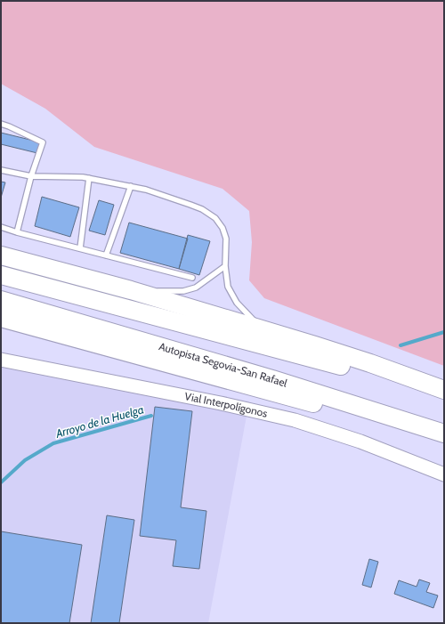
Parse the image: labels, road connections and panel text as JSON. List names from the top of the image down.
{
  "streets": {
    "highway": ["Autopista Segovia-San Rafael"],
    "main road": ["Vial Interpolígonos"]
  },
  "water": ["Arroyo de la Huelga"]
}
